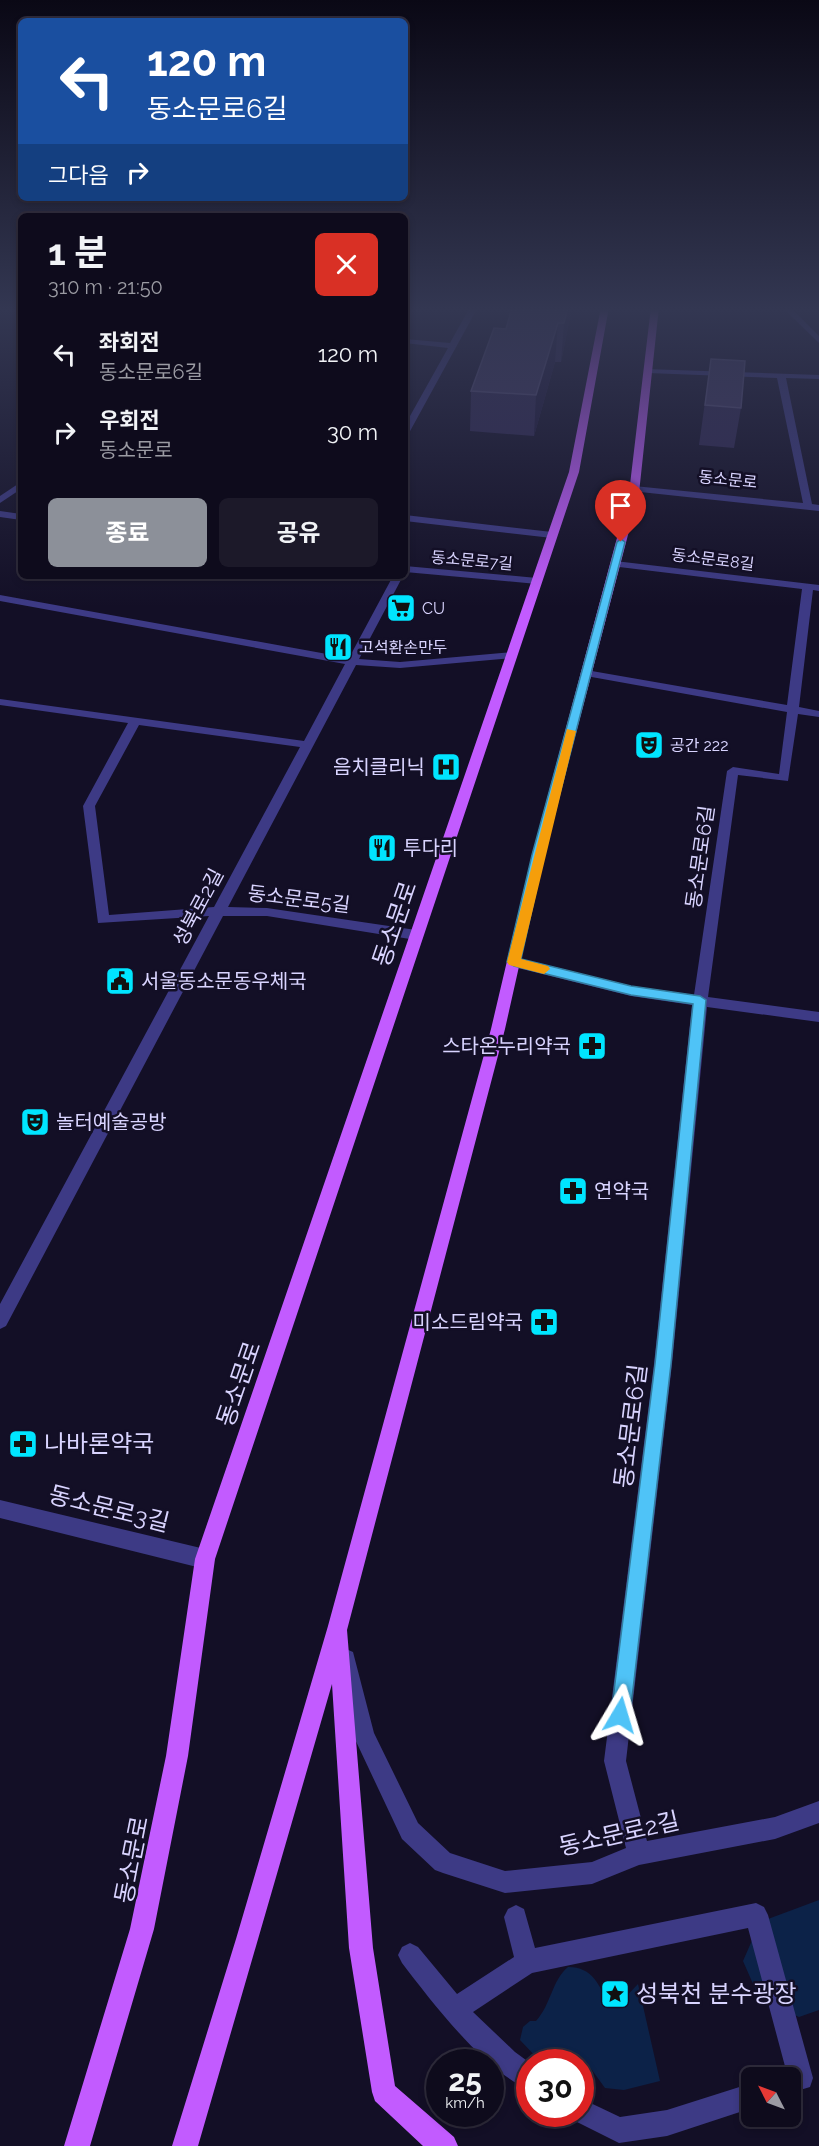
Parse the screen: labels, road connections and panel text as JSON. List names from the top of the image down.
{
  "streets": {
    "main road": ["동소문로"],
    "street": [
      "동소문로8길",
      "동소문로7길",
      "동소문로6길",
      "동소문로5길",
      "성북로2길",
      "동소문로3길",
      "동소문로2길"
    ]
  },
  "crossings": [
    ["동소문로", "동소문로7길"],
    ["동소문로", "동소문로5길"],
    ["동소문로", "동소문로3길"],
    ["동소문로8길", "동소문로6길"],
    ["동소문로6길", "동소문로2길"],
    ["동소문로5길", "성북로2길"]
  ],
  "places": {
    "supermarket": ["CU"],
    "restaurant": ["고석환손만두", "투다리"],
    "theatre": ["공간 222", "놀터예술공방"],
    "hospital": ["음치클리닉"],
    "public building": ["서울동소문동우체국"],
    "pharmacy": [
      "스타온누리약국",
      "연약국",
      "미소드림약국",
      "나바론약국"
    ],
    "place": ["성북천 분수광장"]
  },
  "north": "top left",
  "page": {
    "turn": ["120 m", "동소문로6길"],
    "then": "그다음",
    "heading": ["1 분", "310 m · 21:50"],
    "list": [
      {
        "name": "좌회전",
        "note": "동소문로6길",
        "value": "120 m"
      },
      {
        "name": "우회전",
        "note": "동소문로",
        "value": "30 m"
      }
    ],
    "buttons": ["종료", "공유"],
    "speed": "25 km/h",
    "limit": "30"
  }
}
